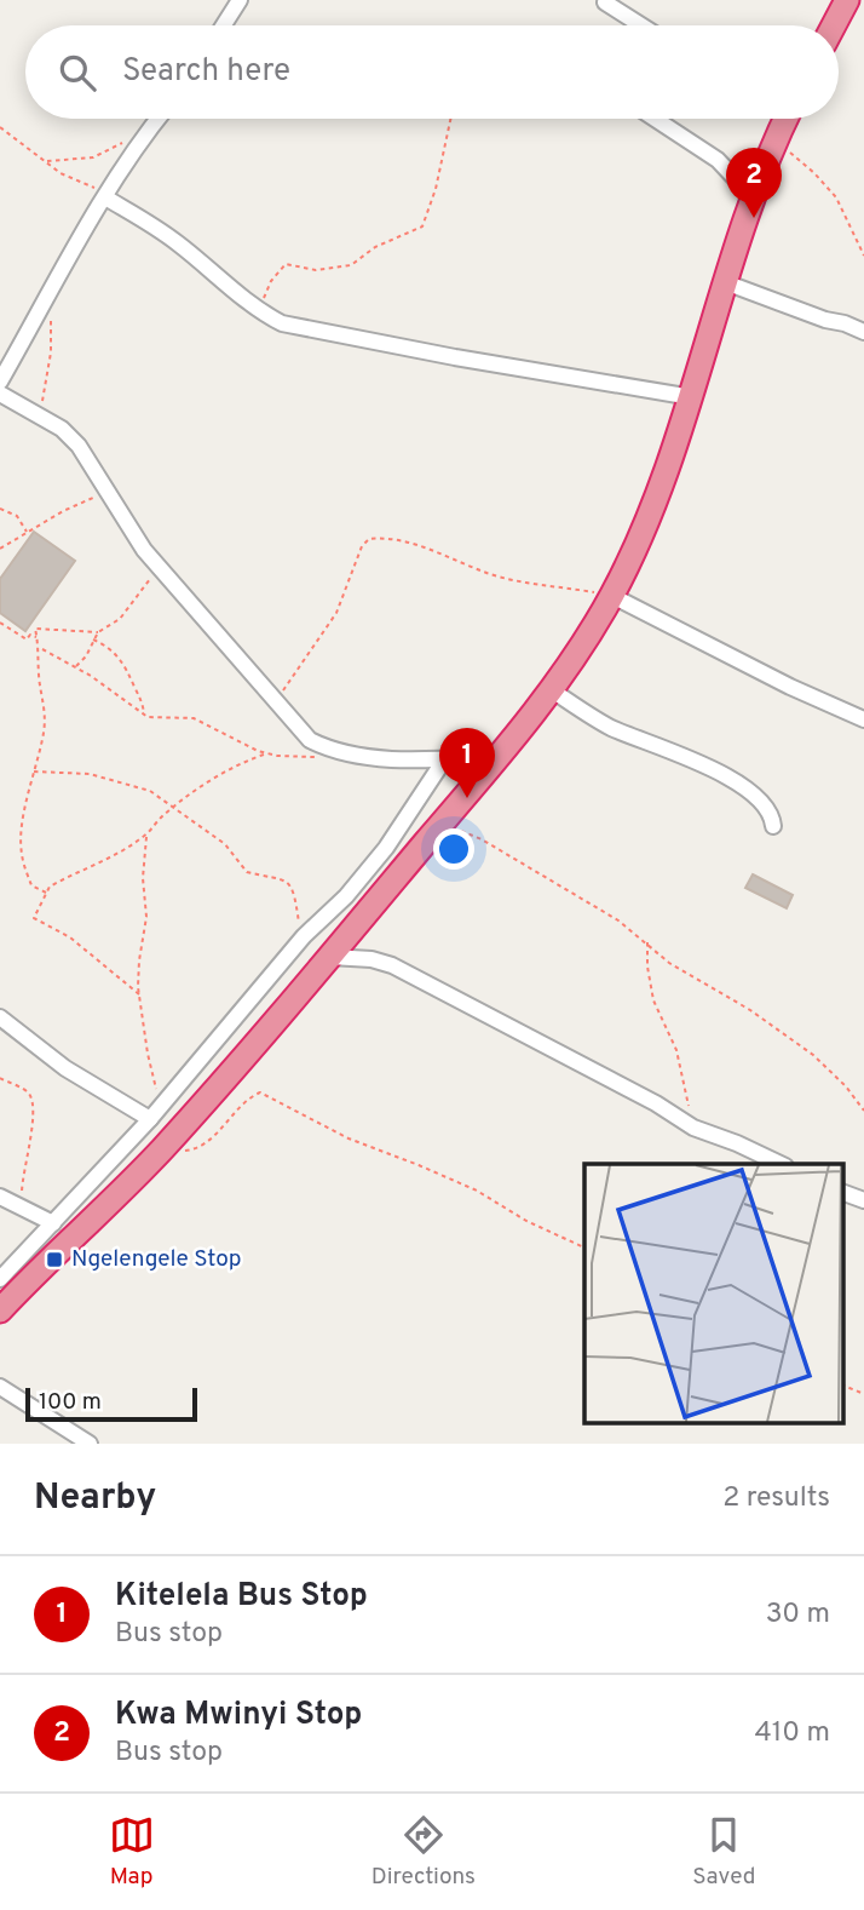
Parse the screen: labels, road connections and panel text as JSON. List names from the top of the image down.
{
  "places": {
    "transit": ["Ngelengele Stop"]
  },
  "scale_bar": "100 m",
  "page": {
    "search": "Search here",
    "pins": ["2", "1"],
    "scale": "100 m",
    "heading": ["Nearby", "2 results"],
    "list": [
      {
        "mark": "1",
        "name": "Kitelela Bus Stop",
        "note": "Bus stop",
        "value": "30 m"
      },
      {
        "mark": "2",
        "name": "Kwa Mwinyi Stop",
        "note": "Bus stop",
        "value": "410 m"
      }
    ],
    "nav": ["Map", "Directions", "Saved"]
  }
}
